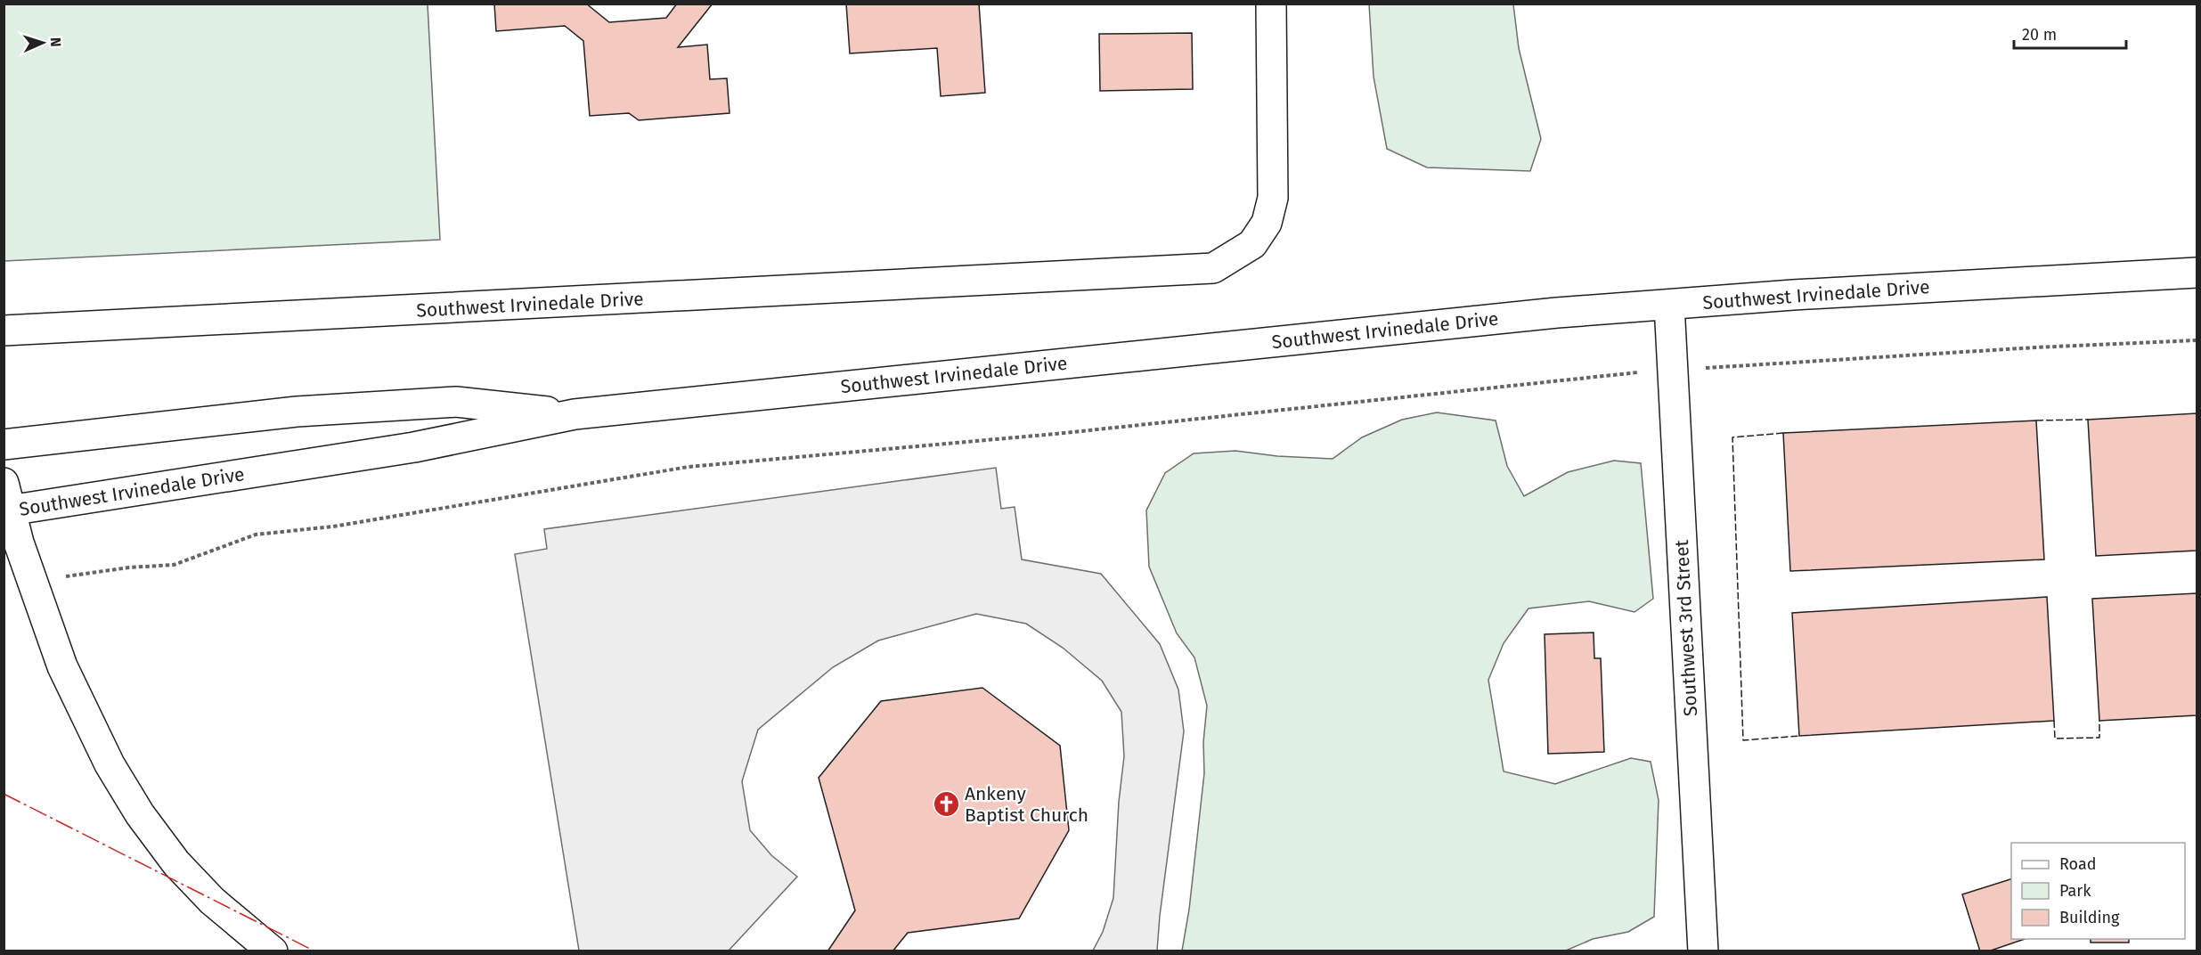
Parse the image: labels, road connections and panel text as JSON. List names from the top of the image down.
{
  "streets": {
    "main road": ["Southwest Irvinedale Drive", "Southwest 3rd Street"]
  },
  "crossings": [
    ["Southwest Irvinedale Drive", "Southwest 3rd Street"]
  ],
  "places": {
    "church": ["Ankeny Baptist Church"]
  },
  "legend": ["Road", "Park", "Building"],
  "scale_bar": "20 m",
  "north": "right"
}
